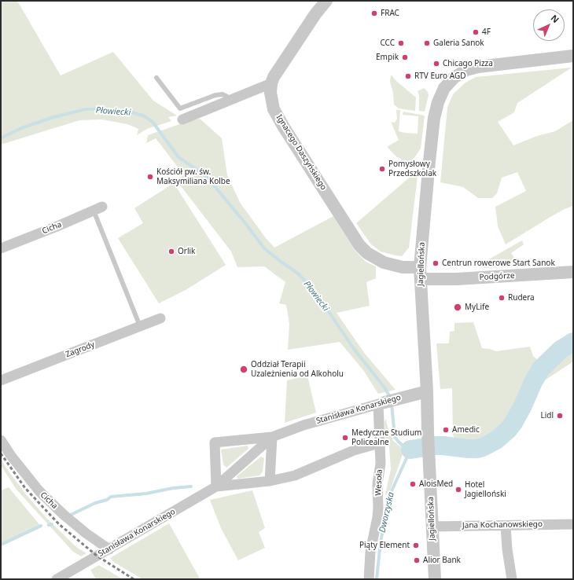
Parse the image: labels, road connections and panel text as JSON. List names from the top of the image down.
{
  "streets": {
    "street": [
      "Ignacego Daszyńskiego",
      "Cicha",
      "Jagiellońska",
      "Podgórze",
      "Zagrody",
      "Stanisława Konarskiego",
      "Wesoła",
      "Jana Kochanowskiego"
    ]
  },
  "crossings": [
    ["Ignacego Daszyńskiego", "Jagiellońska"],
    ["Ignacego Daszyńskiego", "Podgórze"],
    ["Cicha", "Stanisława Konarskiego"],
    ["Jagiellońska", "Podgórze"],
    ["Jagiellońska", "Stanisława Konarskiego"],
    ["Jagiellońska", "Jana Kochanowskiego"],
    ["Stanisława Konarskiego", "Wesoła"]
  ],
  "water": ["Płowiecki", "Dworzyska"],
  "places": [
    "FRAC",
    "4F",
    "CCC",
    "Galeria Sanok",
    "Empik",
    "Chicago Pizza",
    "RTV Euro AGD",
    "Pomysłowy Przedszkolak",
    "Kościół pw. św. Maksymiliana Kolbe",
    "Orlik",
    "Centrun rowerowe Start Sanok",
    "Rudera",
    "MyLife",
    "Oddział Terapii Uzależnienia od Alkoholu",
    "Lidl",
    "Amedic",
    "Medyczne Studium Policealne",
    "AloisMed",
    "Hotel Jagielloński",
    "Piąty Element",
    "Alior Bank"
  ],
  "north": "top right"
}
